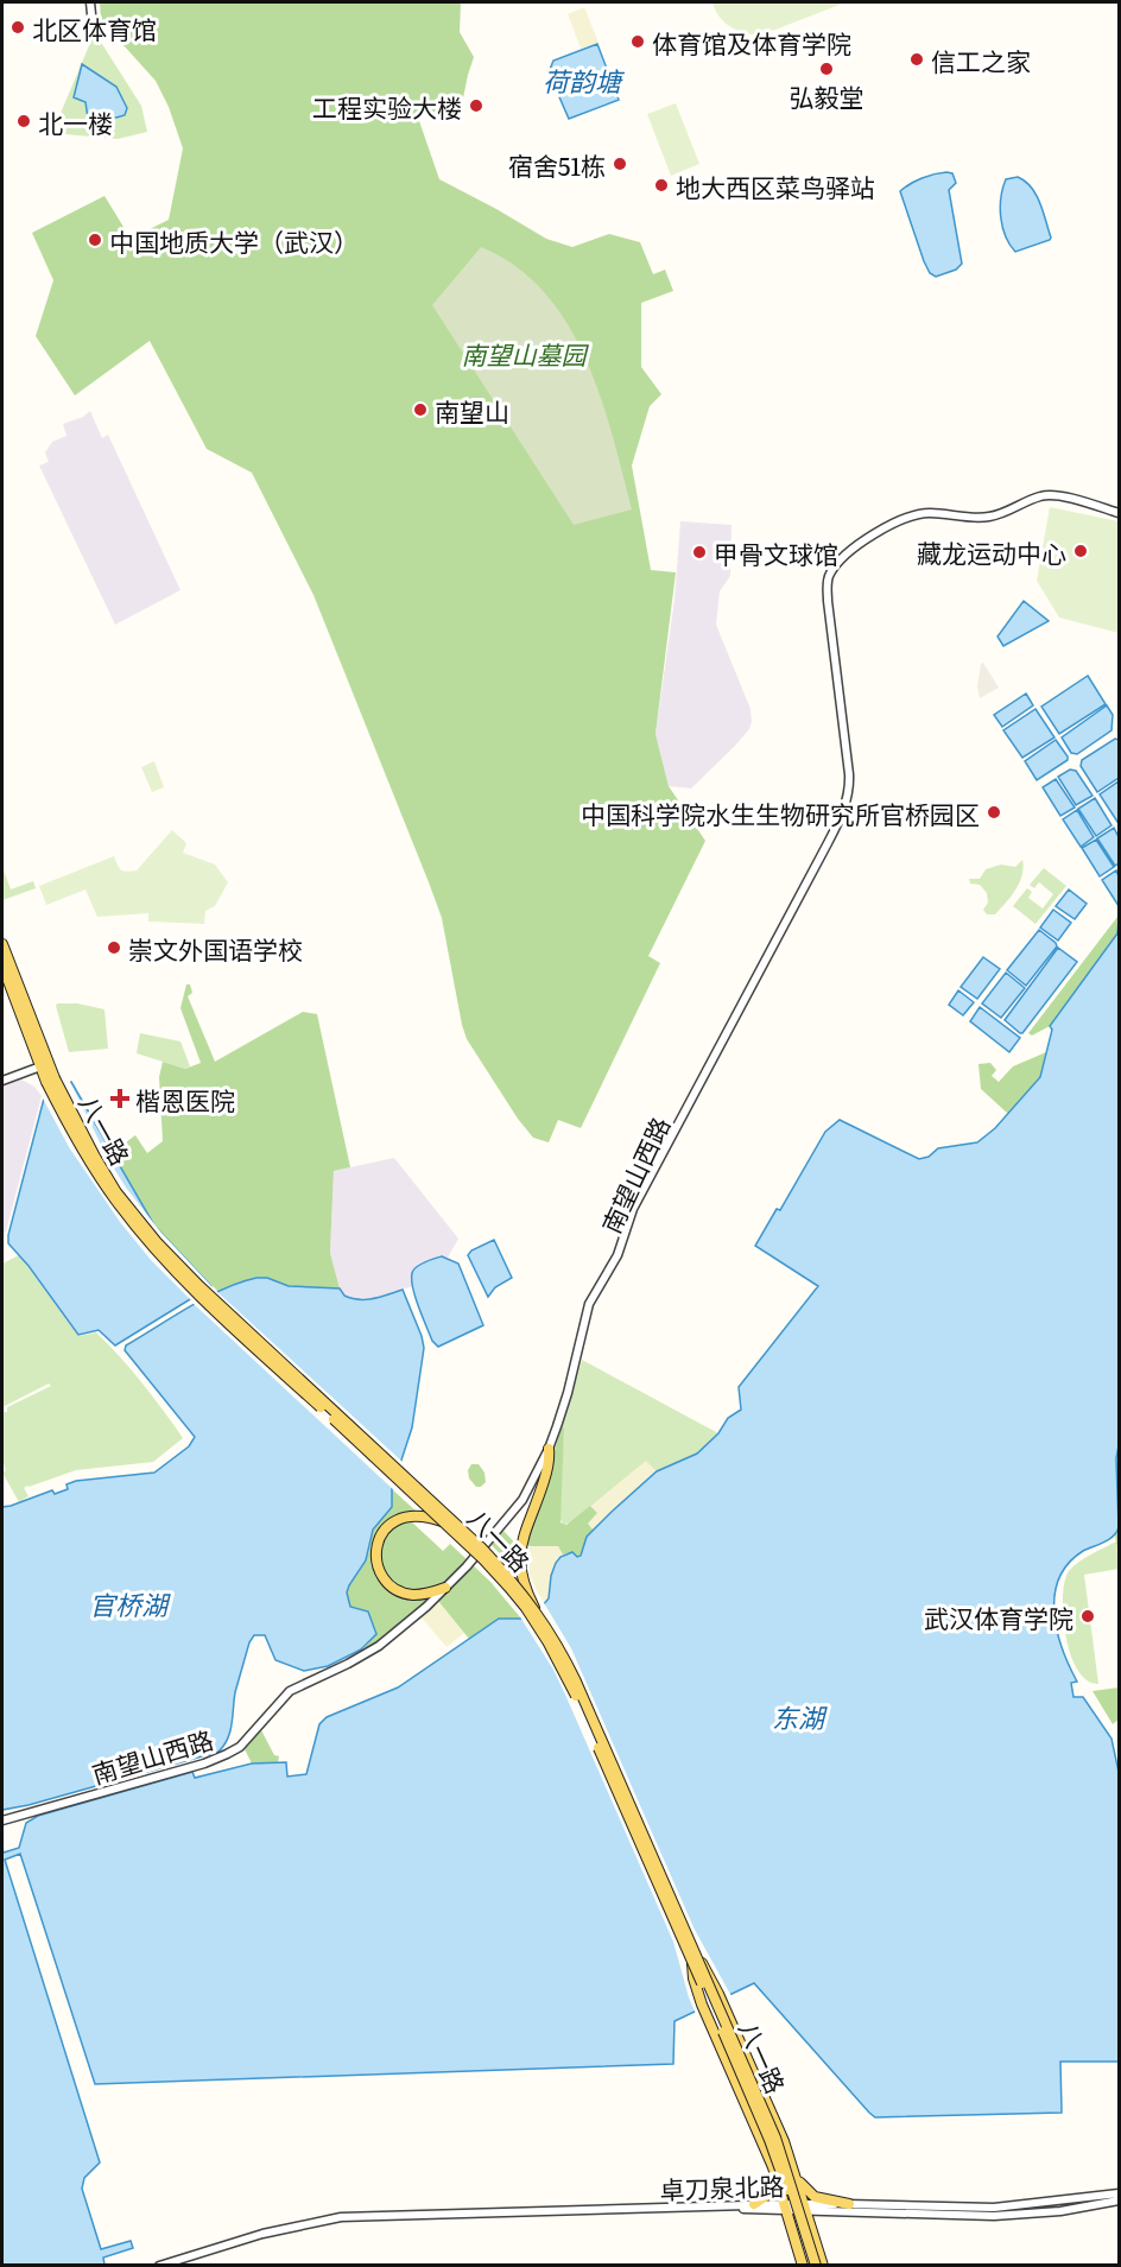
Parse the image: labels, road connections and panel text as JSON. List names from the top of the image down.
{
  "streets": {
    "main road": ["八一路"],
    "street": ["南望山西路", "卓刀泉北路"]
  },
  "water": ["荷韵塘", "官桥湖", "东湖"],
  "parks": ["南望山墓园"],
  "places": {
    "other": [
      "北区体育馆",
      "体育馆及体育学院",
      "信工之家",
      "弘毅堂",
      "工程实验大楼",
      "北一楼",
      "宿舍51栋",
      "地大西区菜鸟驿站",
      "中国地质大学（武汉）",
      "南望山",
      "藏龙运动中心",
      "甲骨文球馆",
      "中国科学院水生生物研究所官桥园区",
      "崇文外国语学校",
      "武汉体育学院"
    ],
    "health": ["楷恩医院"]
  }
}
